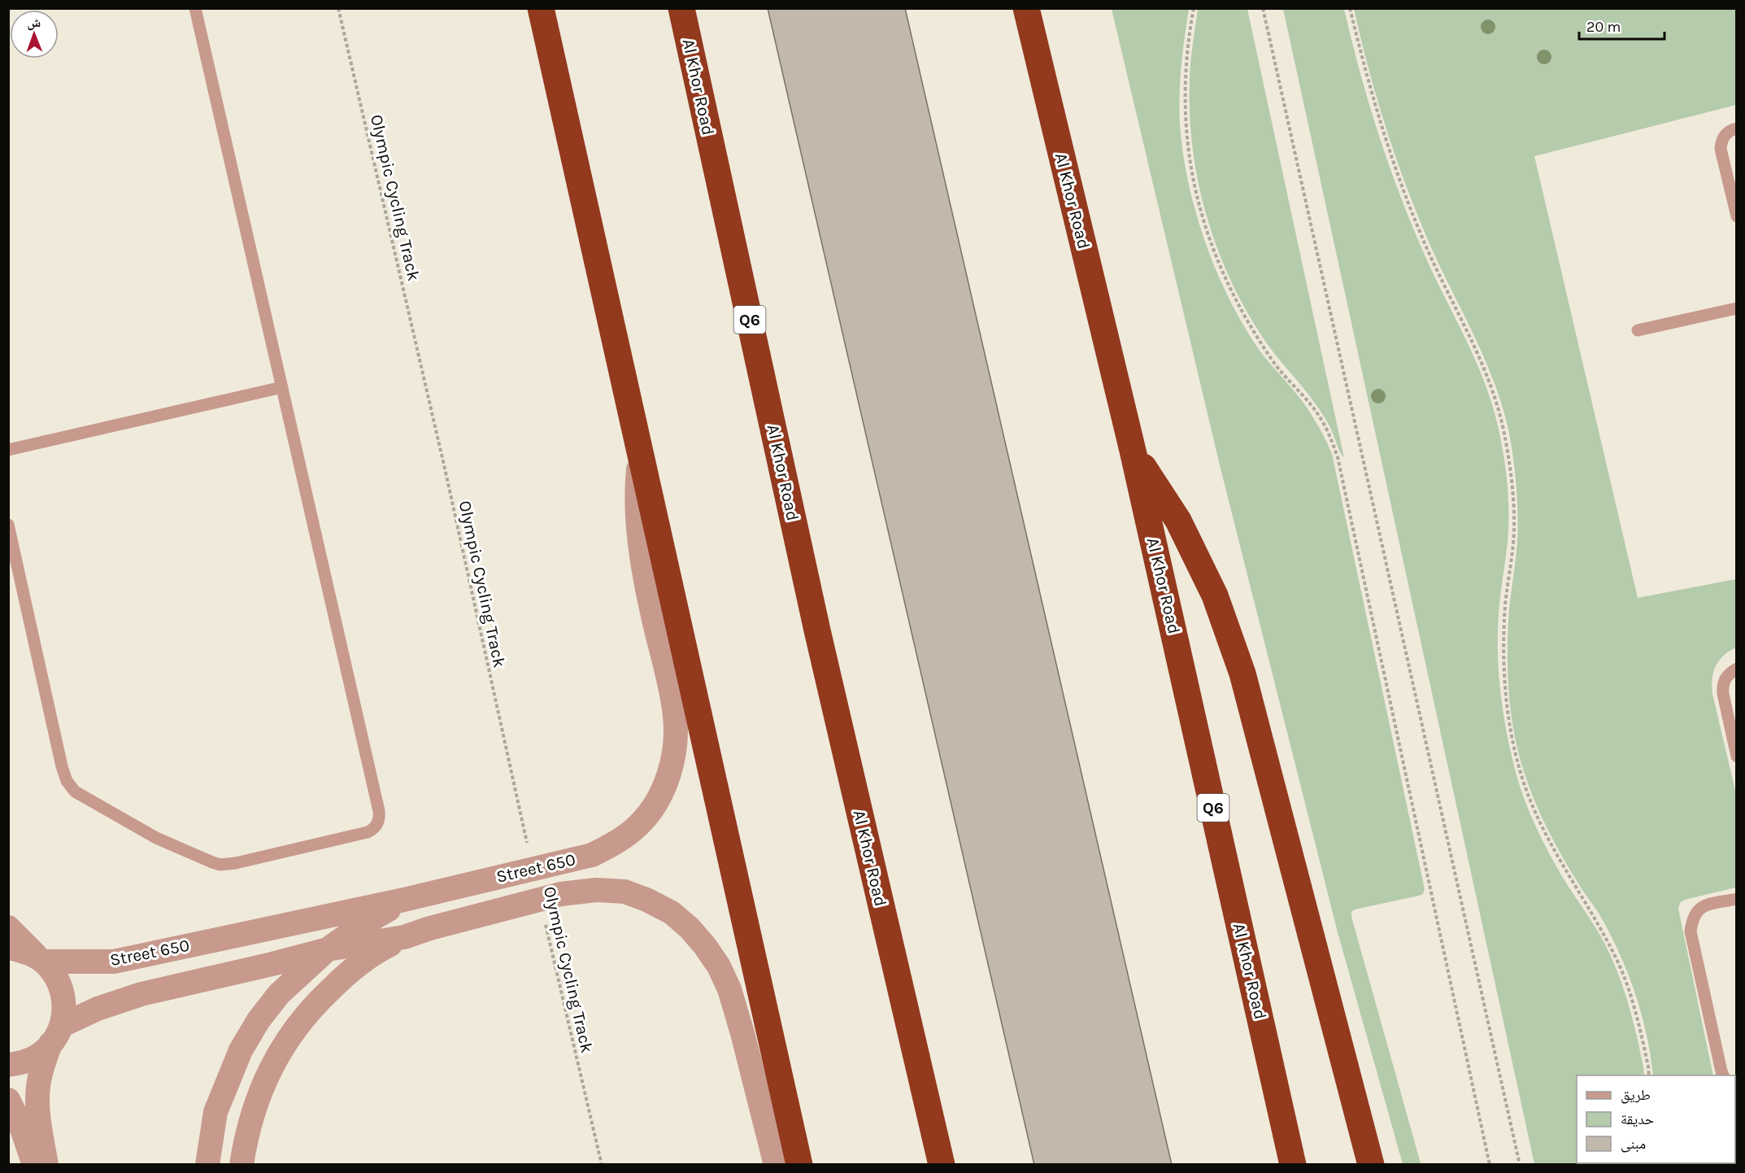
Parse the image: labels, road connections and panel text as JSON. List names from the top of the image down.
{
  "streets": {
    "highway": ["Al Khor Road", "Q6"],
    "street": ["Street 650"],
    "path": ["Olympic Cycling Track"]
  },
  "legend": ["طريق", "حديقة", "مبنى"],
  "scale_bar": "20 m",
  "north": "top"
}
